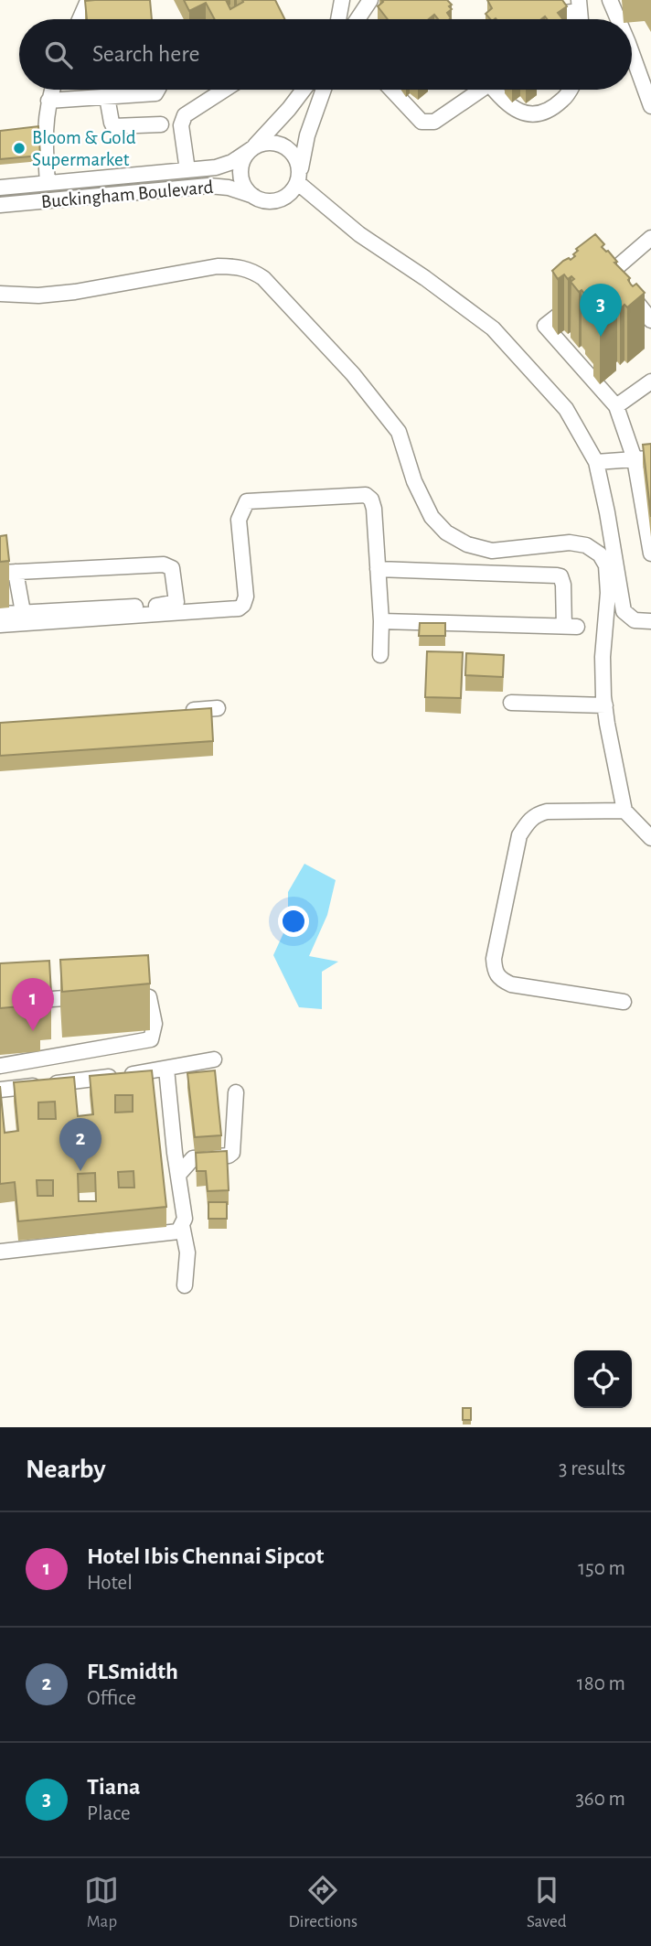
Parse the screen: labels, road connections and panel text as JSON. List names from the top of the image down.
{
  "streets": {
    "street": ["Buckingham Boulevard"]
  },
  "places": ["Bloom & Gold Supermarket"],
  "page": {
    "search": "Search here",
    "pins": ["3", "1", "2"],
    "heading": ["Nearby", "3 results"],
    "list": [
      {
        "mark": "1",
        "name": "Hotel Ibis Chennai Sipcot",
        "note": "Hotel",
        "value": "150 m"
      },
      {
        "mark": "2",
        "name": "FLSmidth",
        "note": "Office",
        "value": "180 m"
      },
      {
        "mark": "3",
        "name": "Tiana",
        "note": "Place",
        "value": "360 m"
      }
    ],
    "nav": ["Map", "Directions", "Saved"]
  }
}
